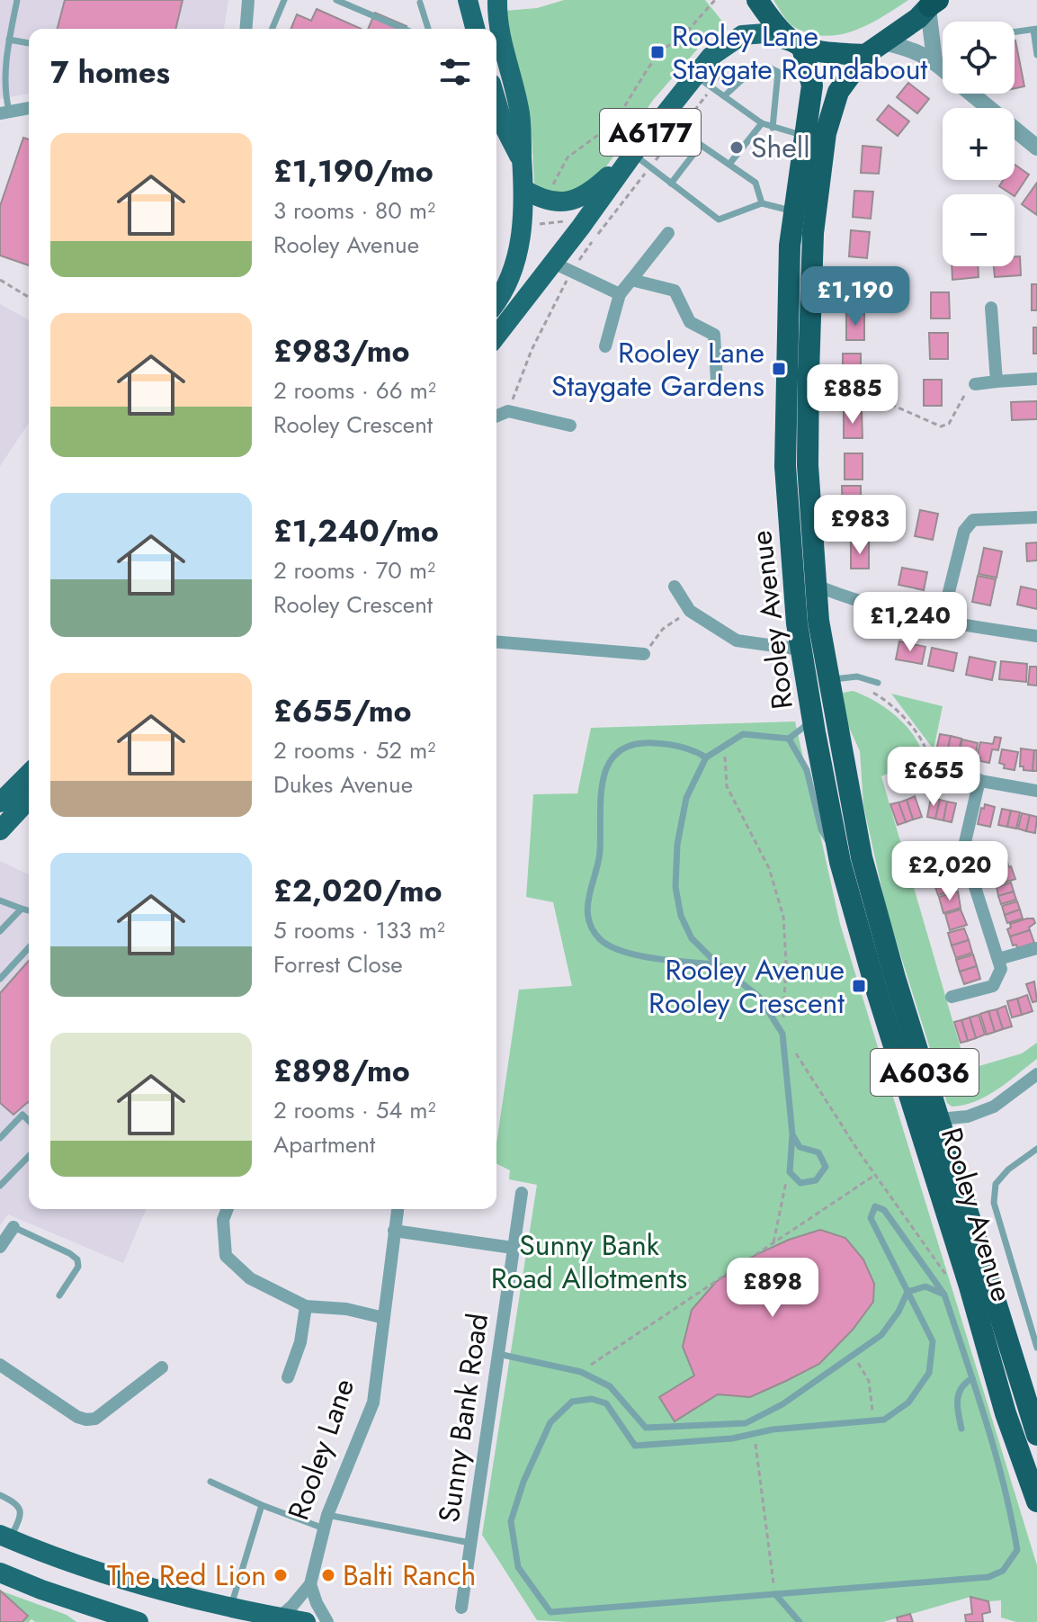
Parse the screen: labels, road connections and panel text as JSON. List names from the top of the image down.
{
  "streets": {
    "highway": ["A6177", "Rooley Avenue", "A6036"],
    "street": ["Sunny Bank Road", "Rooley Lane"]
  },
  "crossings": [
    ["A6177", "Rooley Avenue"]
  ],
  "parks": ["Sunny Bank Road Allotments"],
  "places": {
    "transit": ["Rooley Lane Staygate Roundabout", "Rooley Lane Staygate Gardens", "Rooley Avenue Rooley Crescent"],
    "other": ["Shell", "The Red Lion", "Balti Ranch"]
  },
  "page": {
    "map_buttons": ["+", "−"],
    "heading": "7 homes",
    "list": [
      {
        "name": "£1,190/mo",
        "note": "3 rooms · 80 m² · Rooley Avenue"
      },
      {
        "name": "£983/mo",
        "note": "2 rooms · 66 m² · Rooley Crescent"
      },
      {
        "name": "£1,240/mo",
        "note": "2 rooms · 70 m² · Rooley Crescent"
      },
      {
        "name": "£655/mo",
        "note": "2 rooms · 52 m² · Dukes Avenue"
      },
      {
        "name": "£2,020/mo",
        "note": "5 rooms · 133 m² · Forrest Close"
      },
      {
        "name": "£898/mo",
        "note": "2 rooms · 54 m² · Apartment"
      }
    ],
    "price": [
      "£1,190",
      "£885",
      "£983",
      "£1,240",
      "£655",
      "£2,020",
      "£898"
    ]
  }
}
